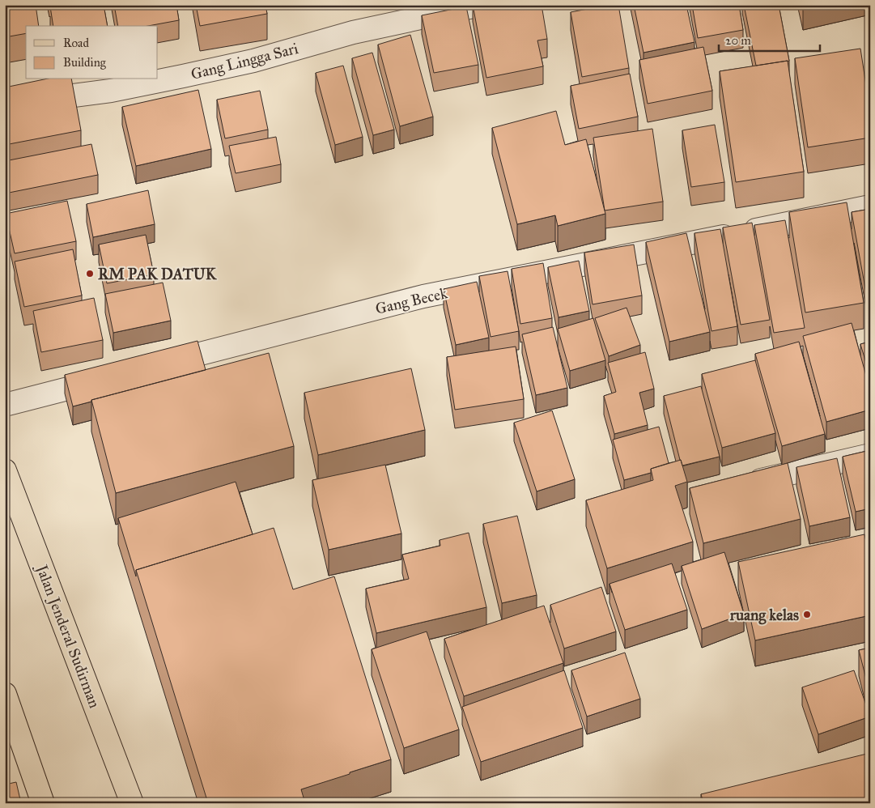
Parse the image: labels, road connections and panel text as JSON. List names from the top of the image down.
{
  "streets": {
    "main road": ["Jalan Jenderal Sudirman"],
    "street": ["Gang Lingga Sari", "Gang Becek"]
  },
  "places": ["RM PAK DATUK", "ruang kelas"],
  "legend": ["Road", "Building"],
  "scale_bar": "20 m"
}
